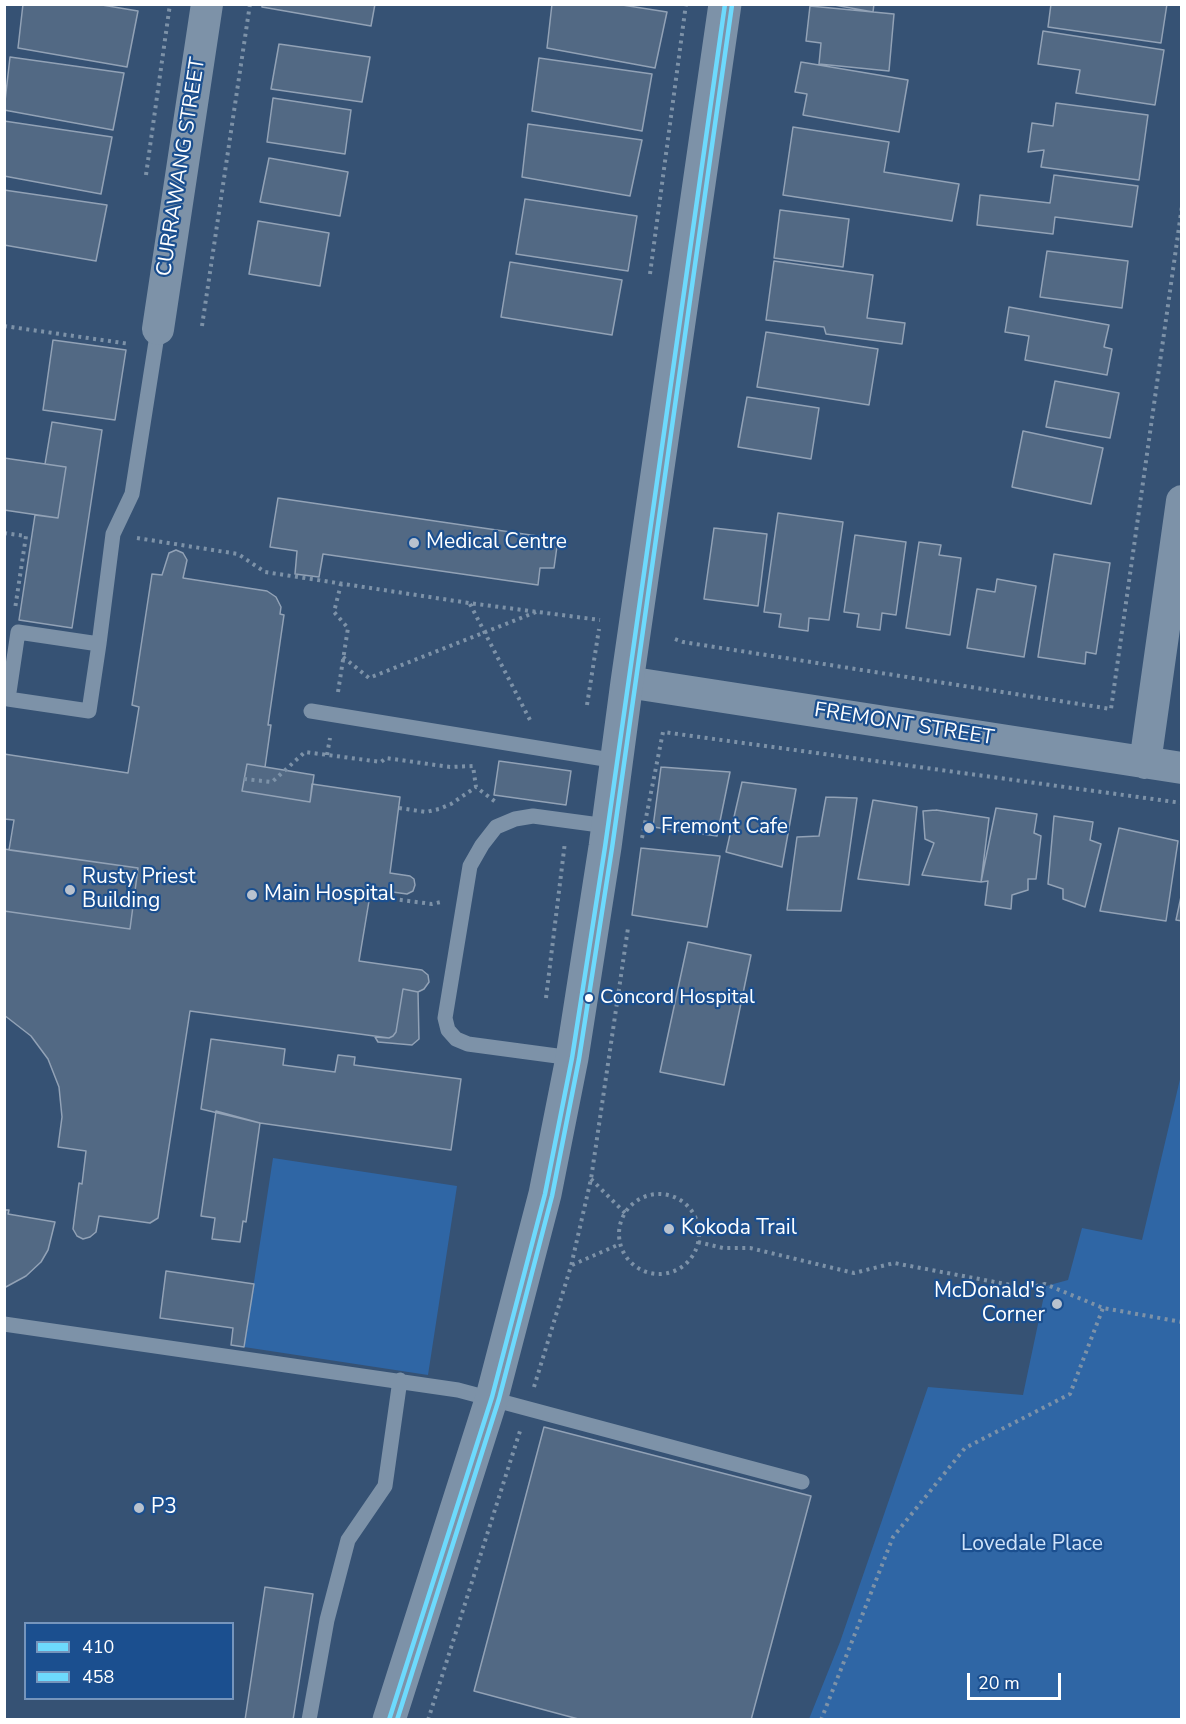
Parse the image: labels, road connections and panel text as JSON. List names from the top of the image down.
{
  "streets": {
    "street": ["CURRAWANG STREET", "FREMONT STREET"]
  },
  "parks": ["Lovedale Place"],
  "places": [
    "Medical Centre",
    "Fremont Cafe",
    "Rusty Priest Building",
    "Main Hospital",
    "Concord Hospital",
    "Kokoda Trail",
    "McDonald's Corner",
    "P3"
  ],
  "lines": ["transit line 410", "transit line 458"],
  "legend": ["410", "458"],
  "scale_bar": "20 m"
}
